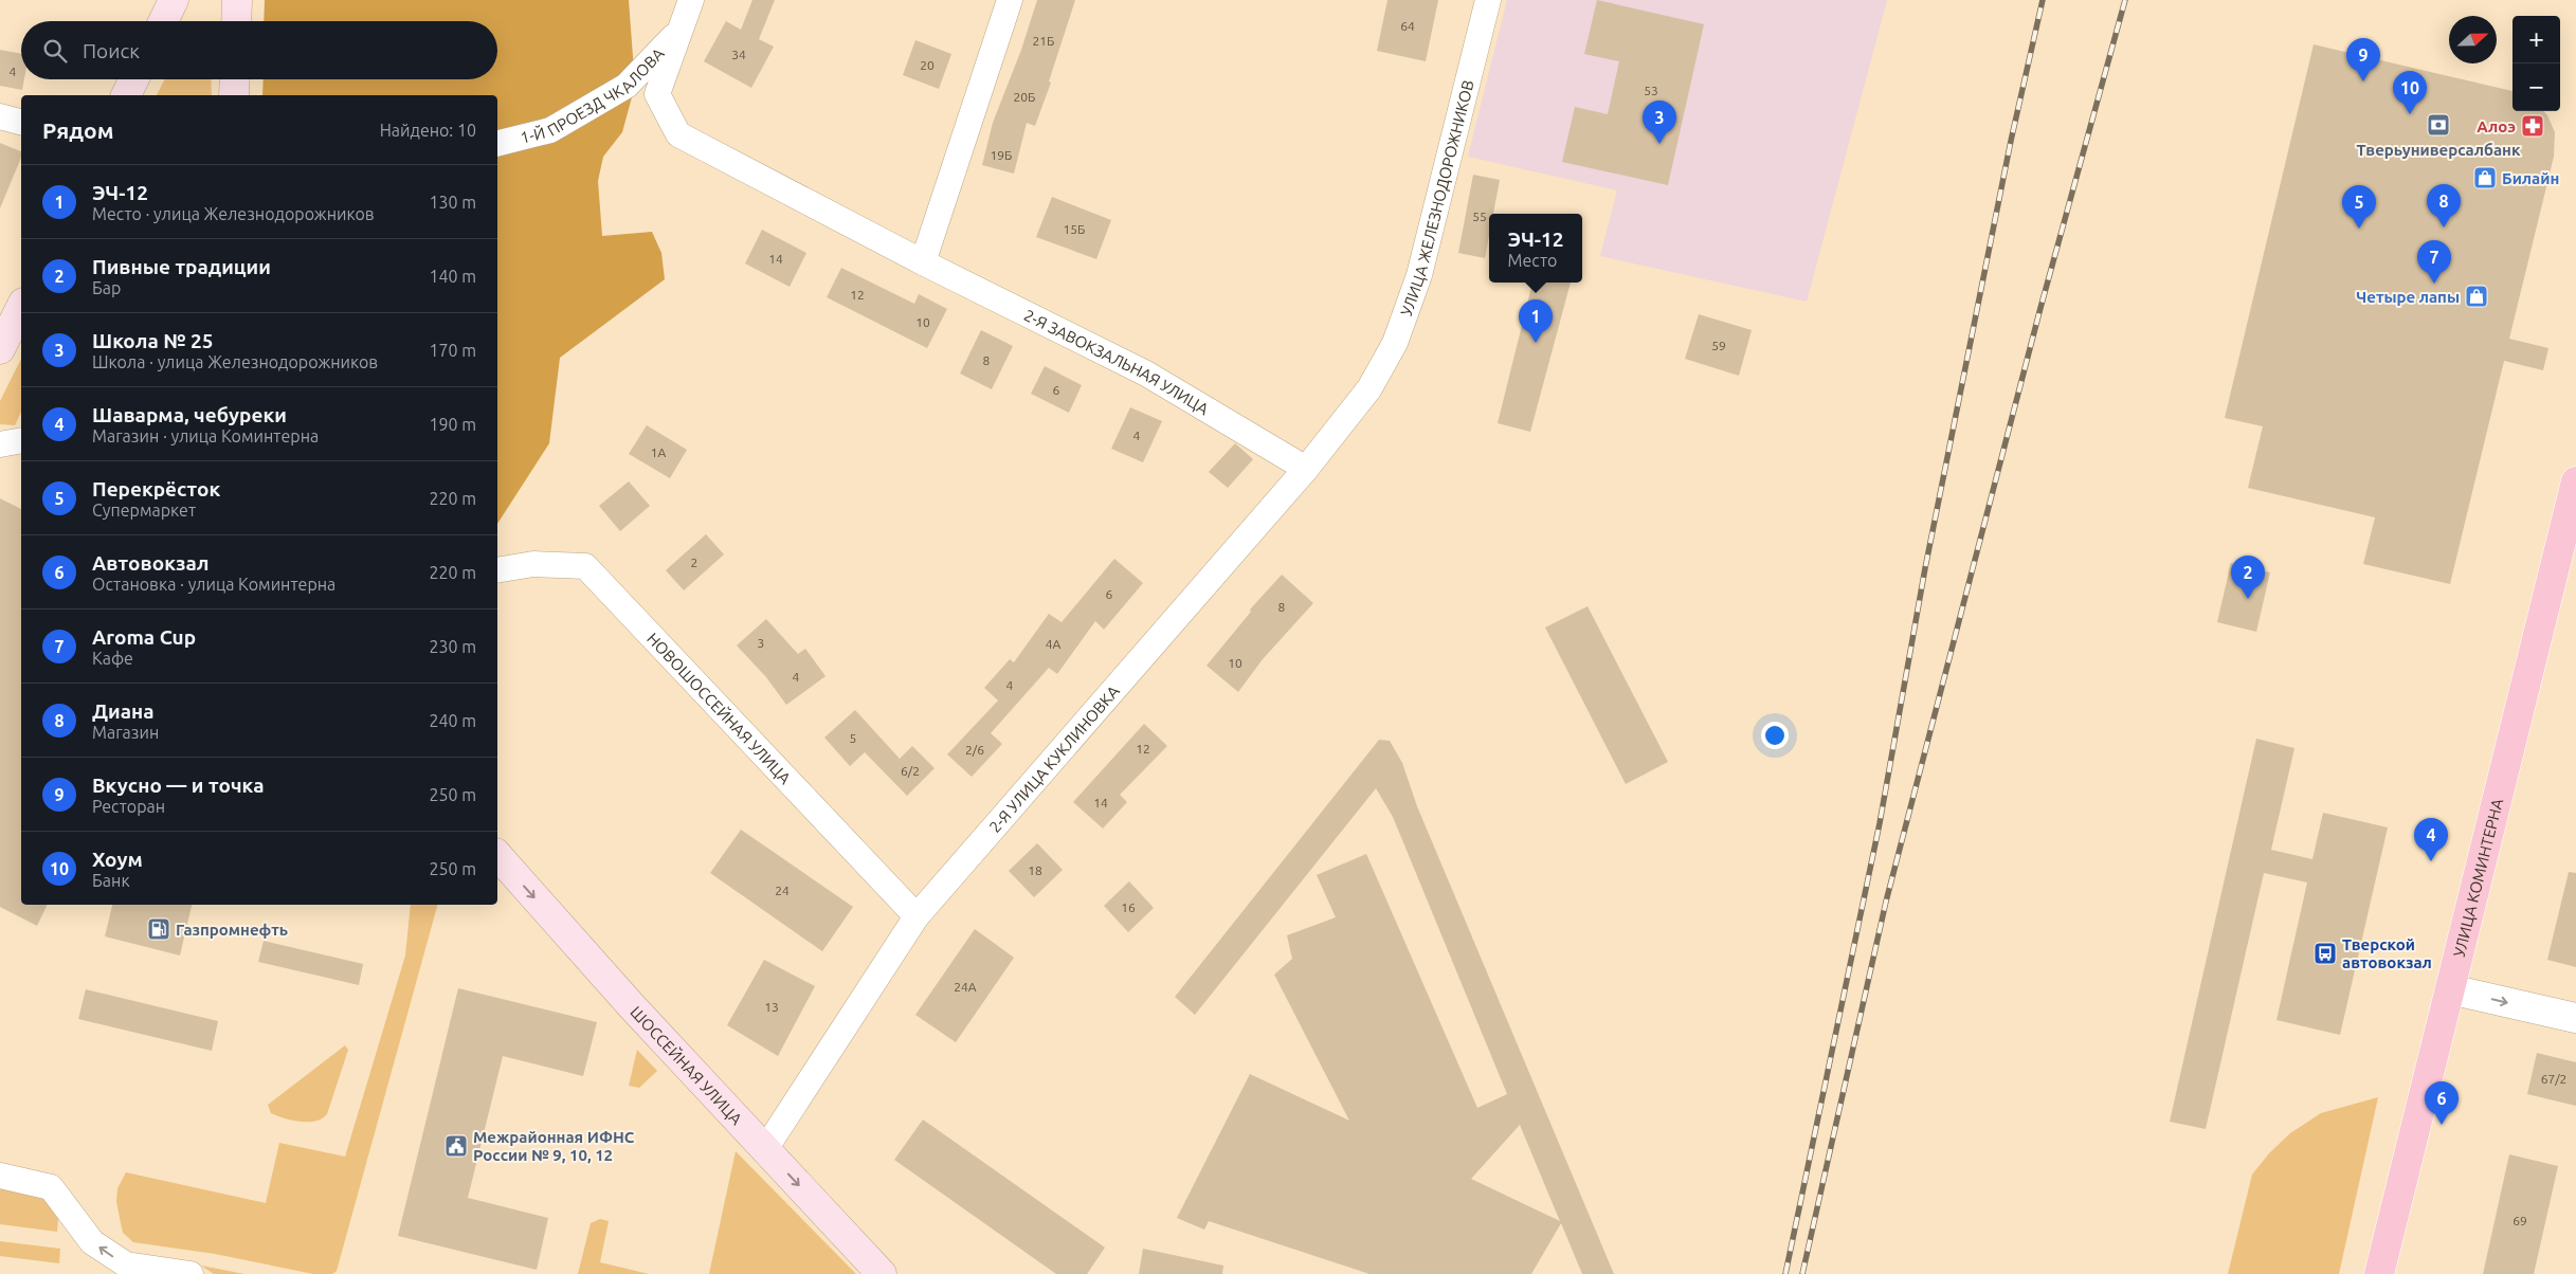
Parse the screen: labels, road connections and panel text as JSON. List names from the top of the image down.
{
  "streets": {
    "main road": ["УЛИЦА КОМИНТЕРНА", "ШОССЕЙНАЯ УЛИЦА"],
    "street": [
      "1-Й ПРОЕЗД ЧКАЛОВА",
      "УЛИЦА ЖЕЛЕЗНОДОРОЖНИКОВ",
      "2-Я ЗАВОКЗАЛЬНАЯ УЛИЦА",
      "НОВОШОССЕЙНАЯ УЛИЦА",
      "2-Я УЛИЦА КУКЛИНОВКА"
    ]
  },
  "crossings": [
    ["1-Й ПРОЕЗД ЧКАЛОВА", "2-Я ЗАВОКЗАЛЬНАЯ УЛИЦА"],
    ["УЛИЦА ЖЕЛЕЗНОДОРОЖНИКОВ", "2-Я УЛИЦА КУКЛИНОВКА"],
    ["2-Я ЗАВОКЗАЛЬНАЯ УЛИЦА", "2-Я УЛИЦА КУКЛИНОВКА"],
    ["НОВОШОССЕЙНАЯ УЛИЦА", "2-Я УЛИЦА КУКЛИНОВКА"],
    ["2-Я УЛИЦА КУКЛИНОВКА", "ШОССЕЙНАЯ УЛИЦА"]
  ],
  "one_way": ["ШОССЕЙНАЯ УЛИЦА"],
  "places": {
    "bank": ["Тверьуниверсалбанк"],
    "pharmacy": ["Алоэ"],
    "shop": ["Билайн", "Четыре лапы"],
    "fuel station": ["Газпромнефть"],
    "bus stop": ["Тверской автовокзал"],
    "public building": ["Межрайонная ИФНС России № 9, 10, 12"]
  },
  "house_numbers": [
    "64",
    "21Б",
    "34",
    "20",
    "4",
    "53",
    "20Б",
    "19Б",
    "55",
    "15Б",
    "14",
    "12",
    "10",
    "59",
    "8",
    "6",
    "4",
    "1А",
    "2",
    "6",
    "8",
    "3",
    "4А",
    "10",
    "4",
    "4",
    "5",
    "12",
    "2/6",
    "6/2",
    "14",
    "18",
    "24",
    "16",
    "24А",
    "13",
    "67/2",
    "69"
  ],
  "north": "right",
  "page": {
    "map_buttons": ["+", "−"],
    "search": "Поиск",
    "pins": [
      "9",
      "10",
      "3",
      "8",
      "5",
      "7",
      "1",
      "2",
      "4",
      "6"
    ],
    "heading": ["Рядом", "Найдено: 10"],
    "list": [
      {
        "mark": "1",
        "name": "ЭЧ-12",
        "note": "Место · улица Железнодорожников",
        "value": "130 m"
      },
      {
        "mark": "2",
        "name": "Пивные традиции",
        "note": "Бар",
        "value": "140 m"
      },
      {
        "mark": "3",
        "name": "Школа № 25",
        "note": "Школа · улица Железнодорожников",
        "value": "170 m"
      },
      {
        "mark": "4",
        "name": "Шаварма, чебуреки",
        "note": "Магазин · улица Коминтерна",
        "value": "190 m"
      },
      {
        "mark": "5",
        "name": "Перекрёсток",
        "note": "Супермаркет",
        "value": "220 m"
      },
      {
        "mark": "6",
        "name": "Автовокзал",
        "note": "Остановка · улица Коминтерна",
        "value": "220 m"
      },
      {
        "mark": "7",
        "name": "Aroma Cup",
        "note": "Кафе",
        "value": "230 m"
      },
      {
        "mark": "8",
        "name": "Диана",
        "note": "Магазин",
        "value": "240 m"
      },
      {
        "mark": "9",
        "name": "Вкусно — и точка",
        "note": "Ресторан",
        "value": "250 m"
      },
      {
        "mark": "10",
        "name": "Хоум",
        "note": "Банк",
        "value": "250 m"
      }
    ],
    "popup": ["ЭЧ-12", "Место"]
  }
}
